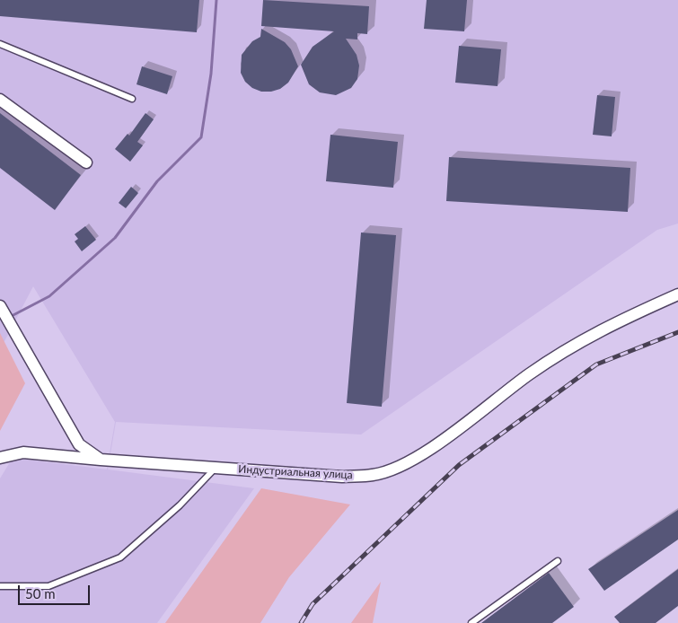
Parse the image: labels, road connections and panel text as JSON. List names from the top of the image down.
{
  "streets": {
    "street": ["Индустриальная улица"]
  },
  "scale_bar": "50 m"
}
